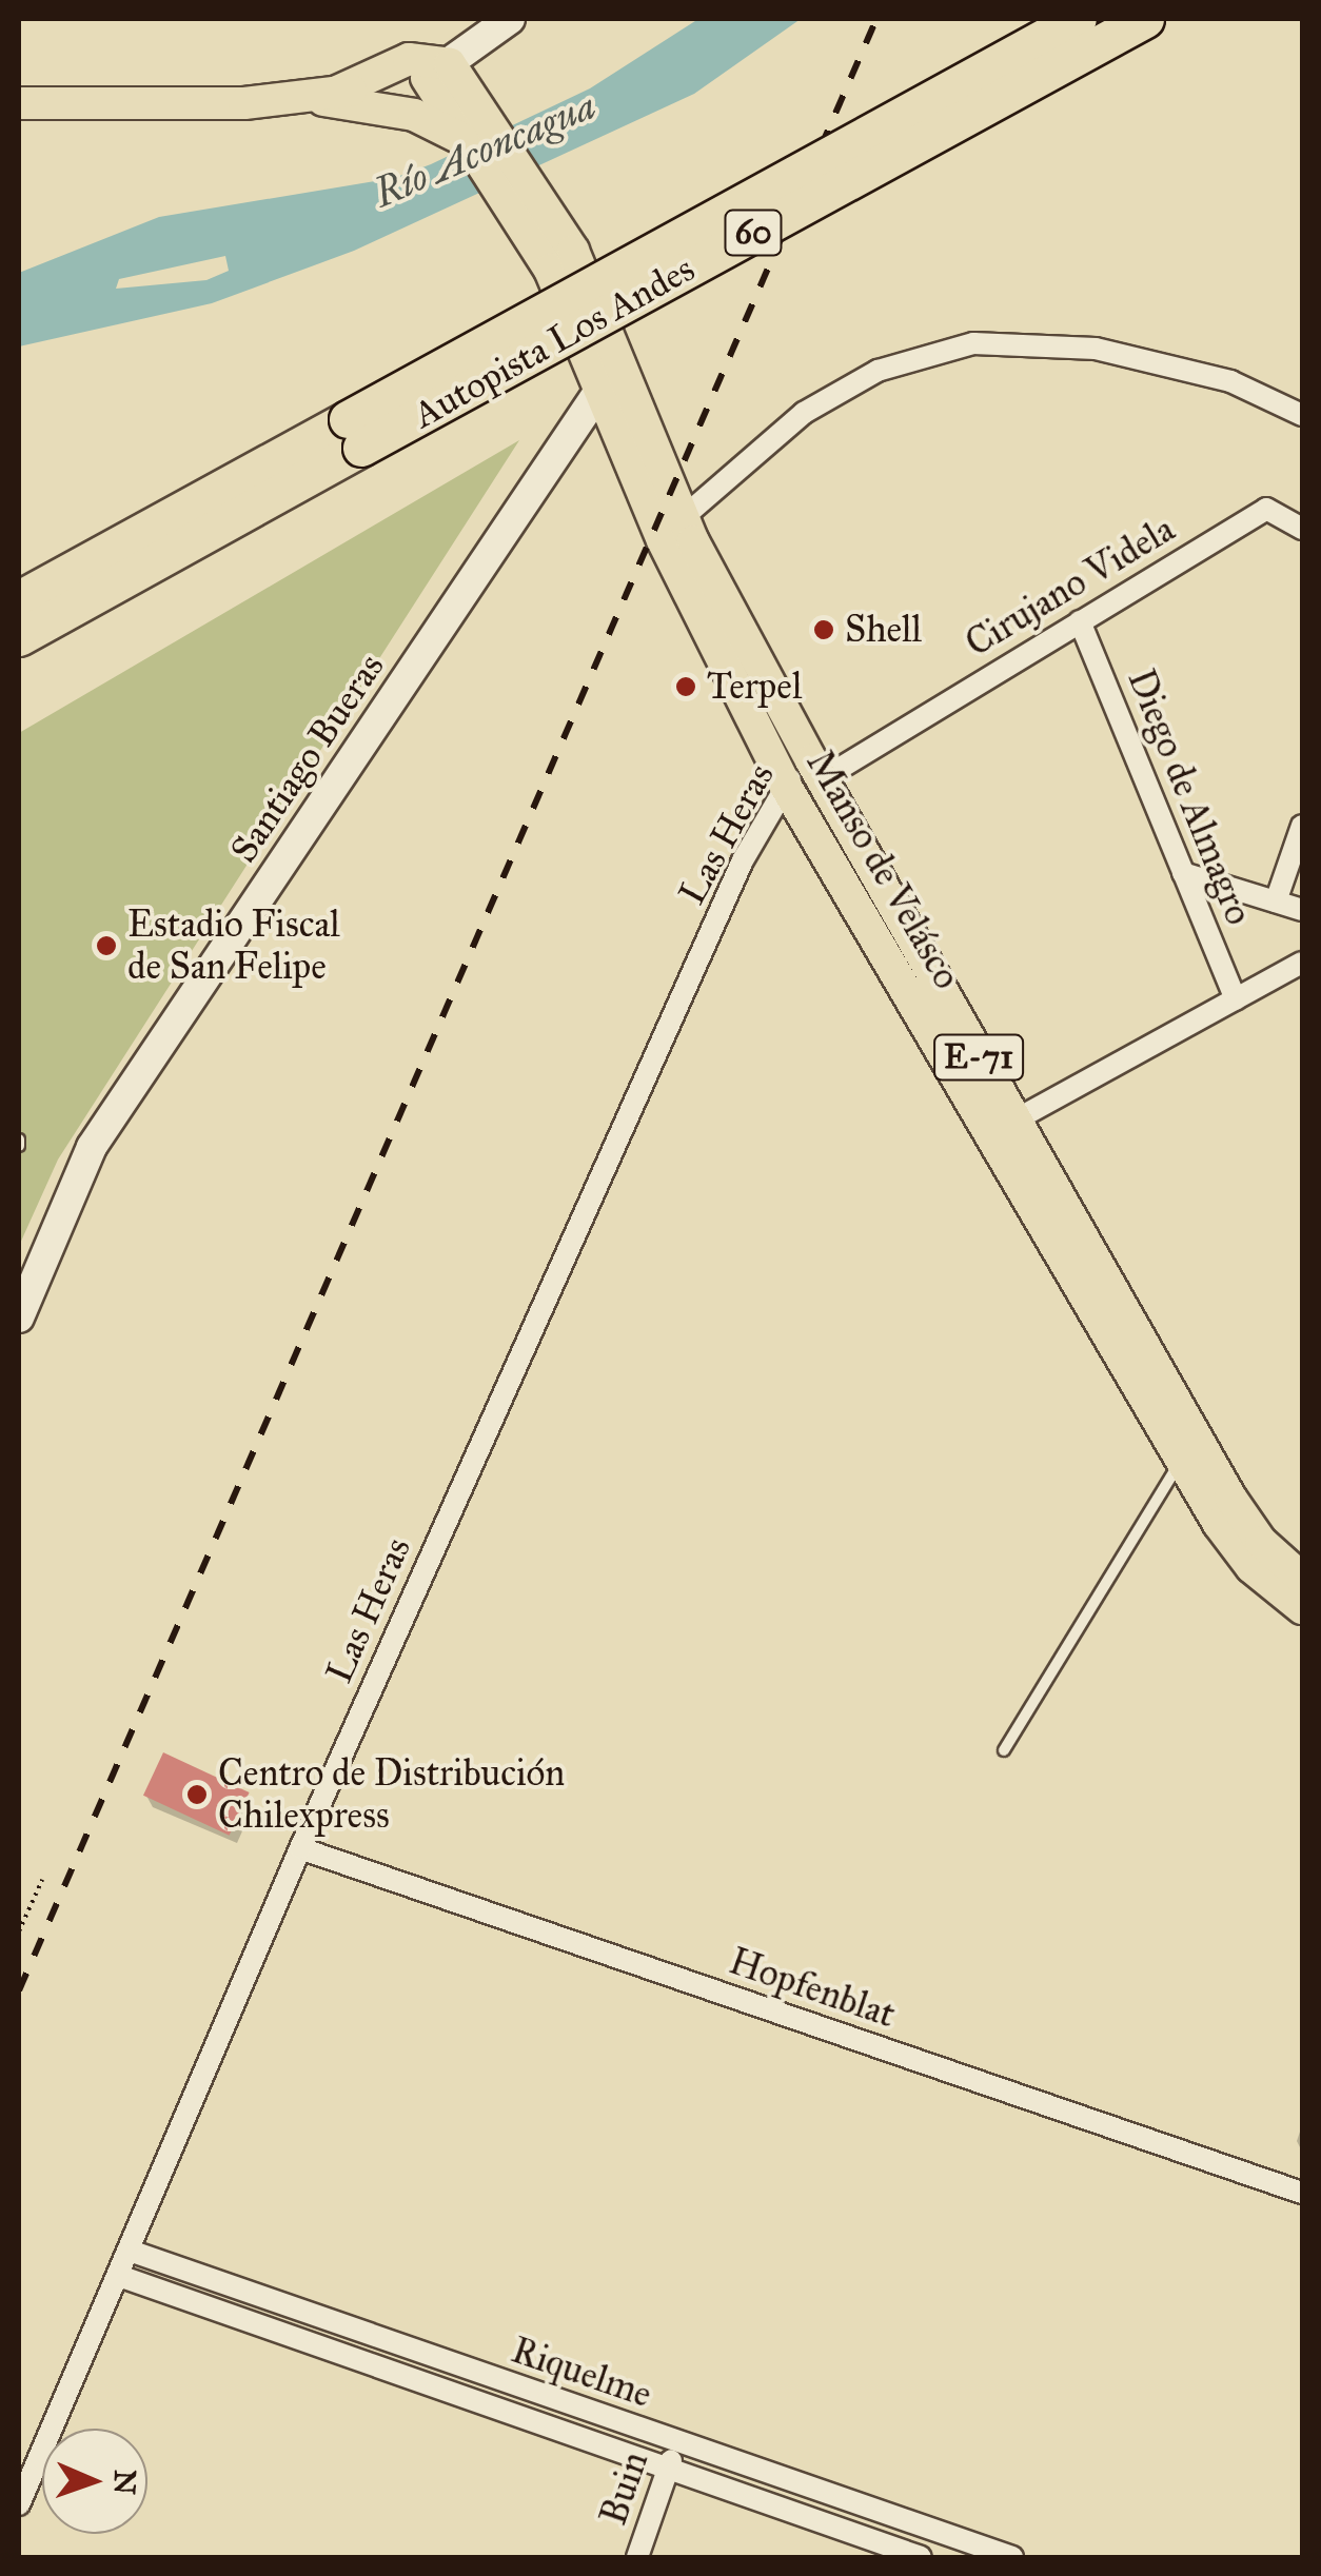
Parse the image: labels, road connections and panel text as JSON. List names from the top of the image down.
{
  "streets": {
    "highway": ["60", "Autopista Los Andes"],
    "main road": ["Manso de Velásco", "E-71"],
    "street": [
      "Cirujano Videla",
      "Santiago Bueras",
      "Diego de Almagro",
      "Las Heras",
      "Hopfenblat",
      "Riquelme",
      "Buin"
    ]
  },
  "crossings": [
    ["Cirujano Videla", "Diego de Almagro"],
    ["Cirujano Videla", "Las Heras"],
    ["Cirujano Videla", "Manso de Velásco"],
    ["Santiago Bueras", "Manso de Velásco"],
    ["Las Heras", "Manso de Velásco"],
    ["Las Heras", "Hopfenblat"],
    ["Las Heras", "Riquelme"],
    ["Riquelme", "Buin"]
  ],
  "water": ["Río Aconcagua"],
  "places": [
    "Shell",
    "Terpel",
    "Estadio Fiscal de San Felipe",
    "Centro de Distribución Chilexpress"
  ],
  "north": "right"
}
